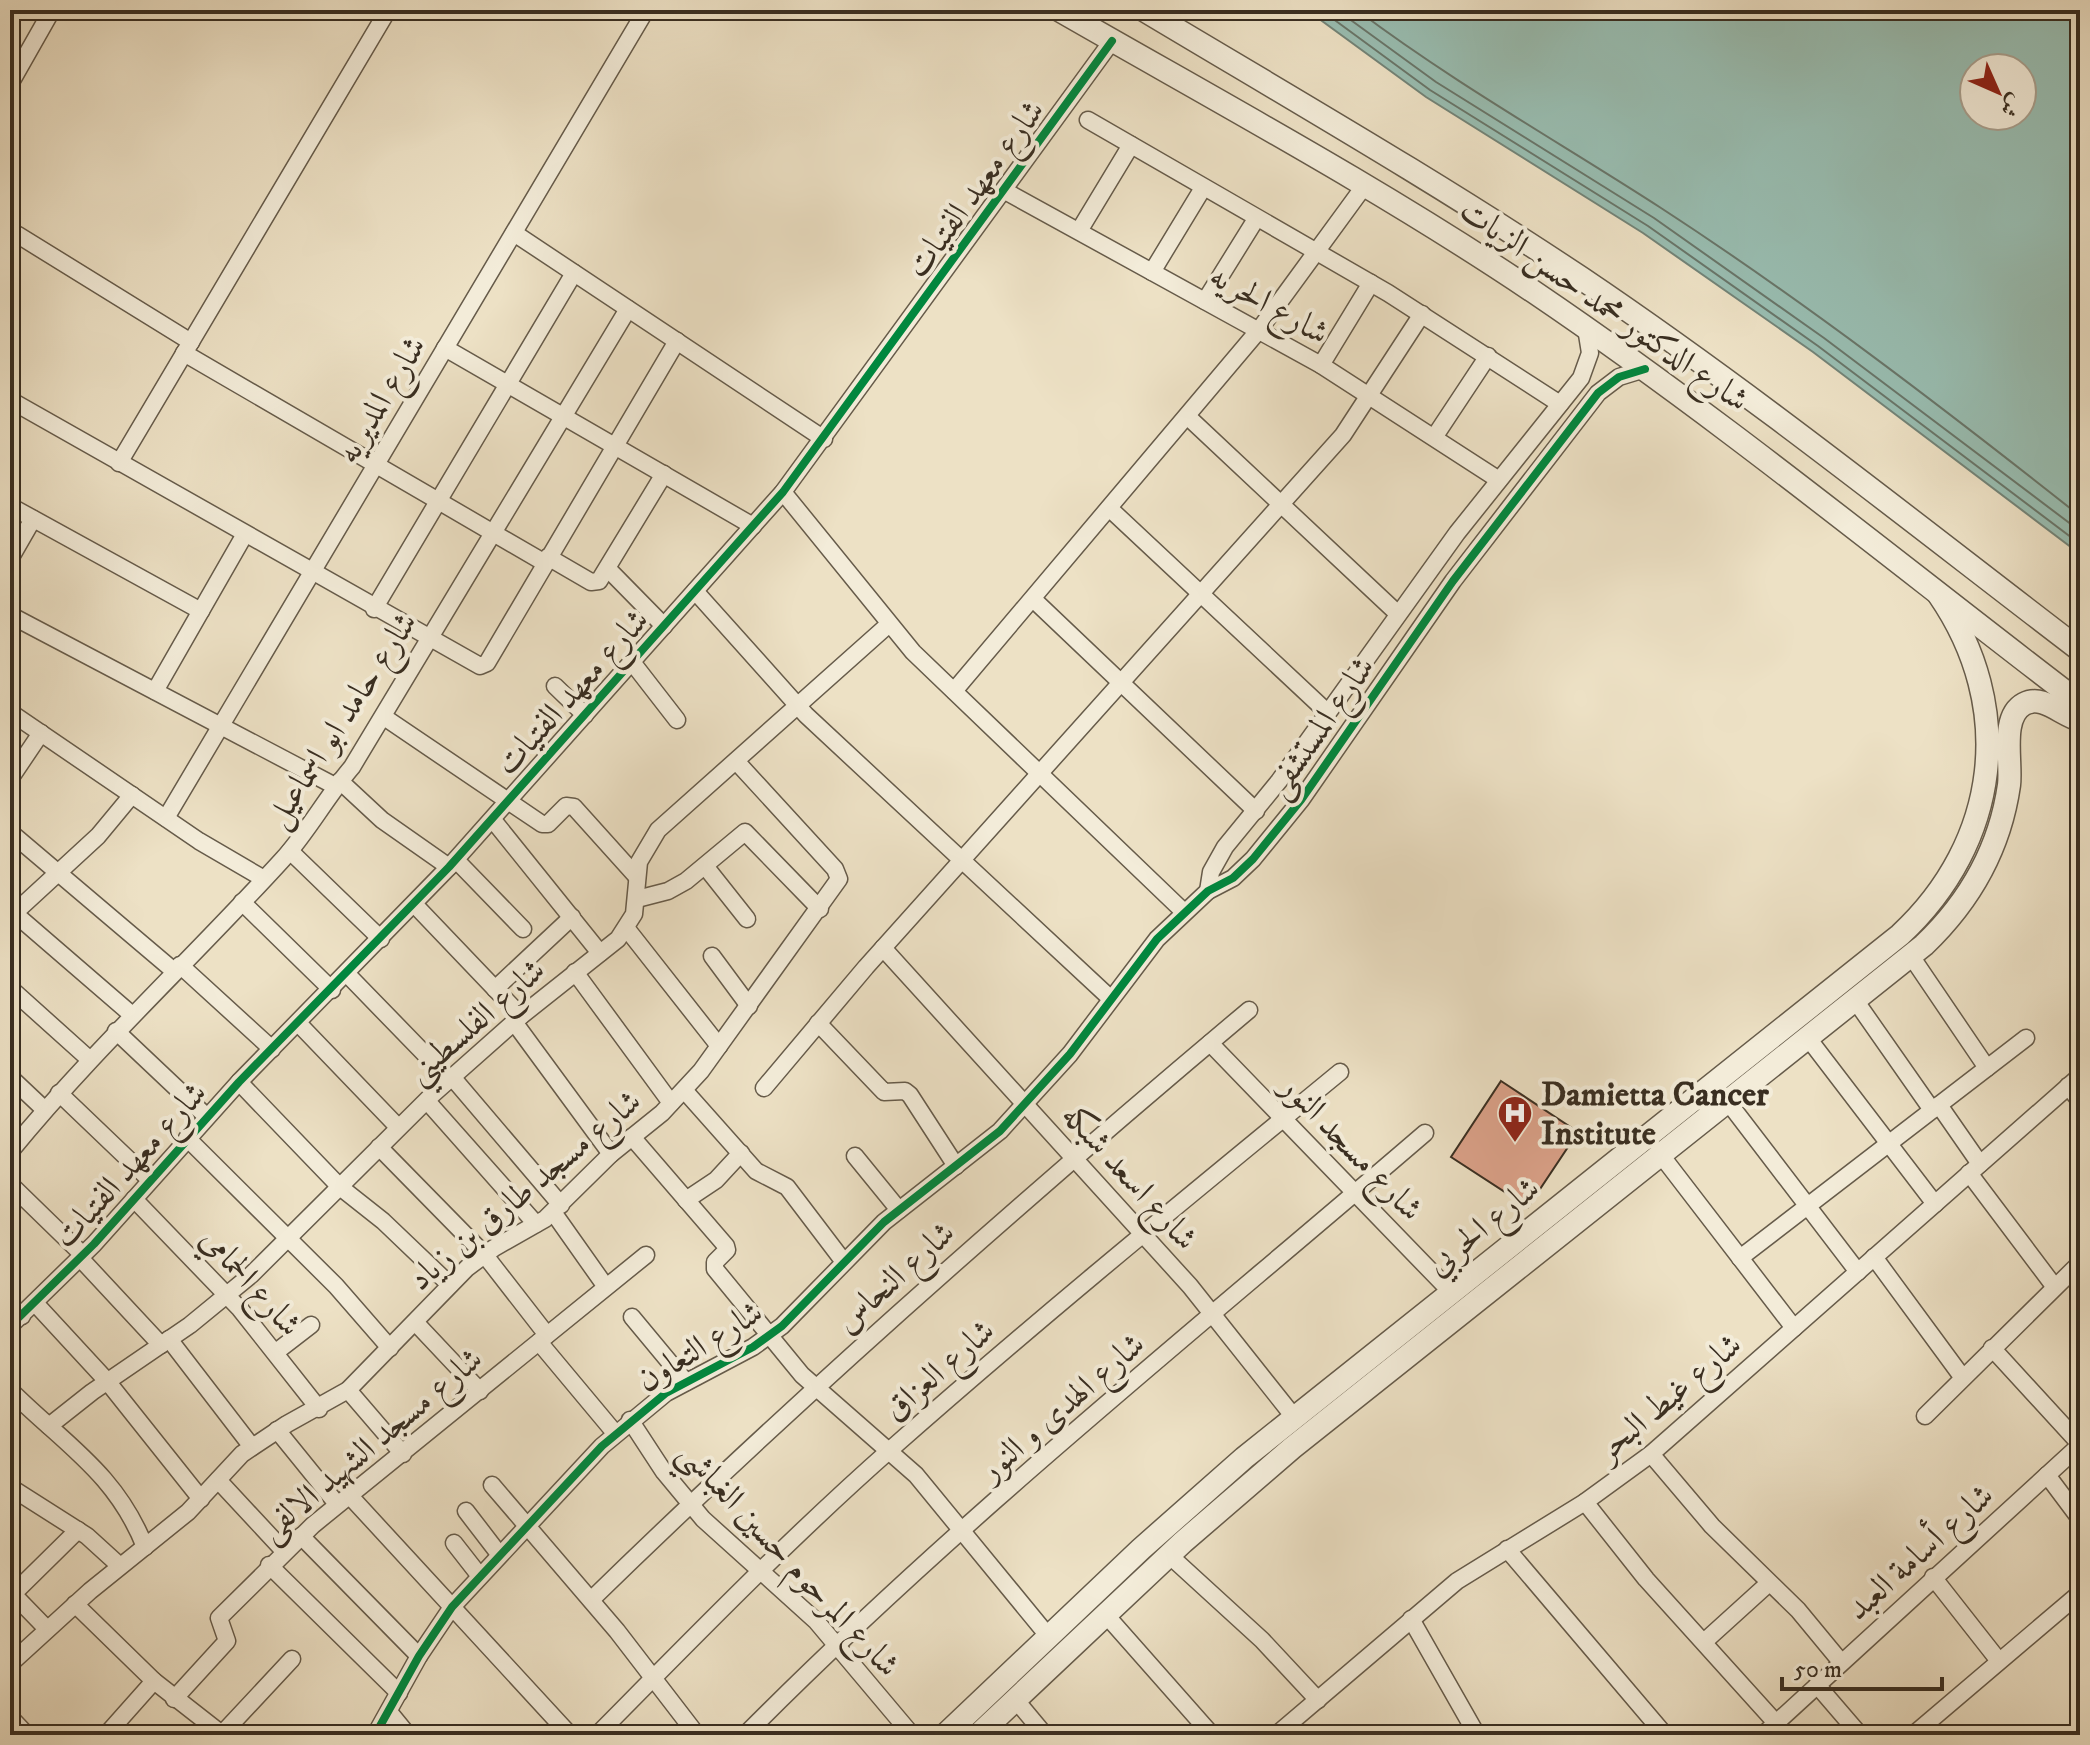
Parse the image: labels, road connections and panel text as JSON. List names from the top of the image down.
{
  "streets": {
    "street": [
      "شارع معهد الفتيات",
      "شارع الحريه",
      "شارع الدكتور محمد حسن الزيات",
      "شارع المديريه",
      "شارع حامد ابو اسماعيل",
      "شارع المستشفى",
      "شارع الفلسطيني",
      "شارع مسجد النور",
      "شارع اسعد شبكه",
      "شارع مسجد طارق بن زياد",
      "شارع الحربي",
      "شارع النحاس",
      "شارع الحمامي",
      "شارع التعاون",
      "شارع العزاق",
      "شارع غيط البحر",
      "شارع الهدى و النور",
      "شارع مسجد الشهيد الالفى",
      "شارع أسامة العبد",
      "شارع المرحوم حسين الغباشي"
    ]
  },
  "crossings": [
    ["شارع معهد الفتيات", "شارع الحريه"],
    ["شارع معهد الفتيات", "شارع الدكتور محمد حسن الزيات"],
    ["شارع معهد الفتيات", "شارع الحمامي"],
    ["شارع الحريه", "شارع المستشفى"],
    ["شارع الدكتور محمد حسن الزيات", "شارع المستشفى"],
    ["شارع الدكتور محمد حسن الزيات", "شارع الحربي"],
    ["شارع المستشفى", "شارع اسعد شبكه"],
    ["شارع المستشفى", "شارع التعاون"],
    ["شارع الفلسطيني", "شارع مسجد طارق بن زياد"],
    ["شارع الفلسطيني", "شارع الحمامي"],
    ["شارع مسجد النور", "شارع الحربي"],
    ["شارع مسجد النور", "شارع النحاس"],
    ["شارع مسجد النور", "شارع العزاق"],
    ["شارع مسجد النور", "شارع الهدى و النور"],
    ["شارع اسعد شبكه", "شارع الحربي"],
    ["شارع اسعد شبكه", "شارع النحاس"],
    ["شارع اسعد شبكه", "شارع التعاون"],
    ["شارع اسعد شبكه", "شارع العزاق"],
    ["شارع اسعد شبكه", "شارع الهدى و النور"],
    ["شارع مسجد طارق بن زياد", "شارع الحمامي"],
    ["شارع النحاس", "شارع المرحوم حسين الغباشي"],
    ["شارع التعاون", "شارع المرحوم حسين الغباشي"],
    ["شارع العزاق", "شارع المرحوم حسين الغباشي"],
    ["شارع الهدى و النور", "شارع المرحوم حسين الغباشي"]
  ],
  "places": {
    "hospital": ["Damietta Cancer Institute"]
  },
  "scale_bar": "50 m",
  "north": "bottom right"
}
